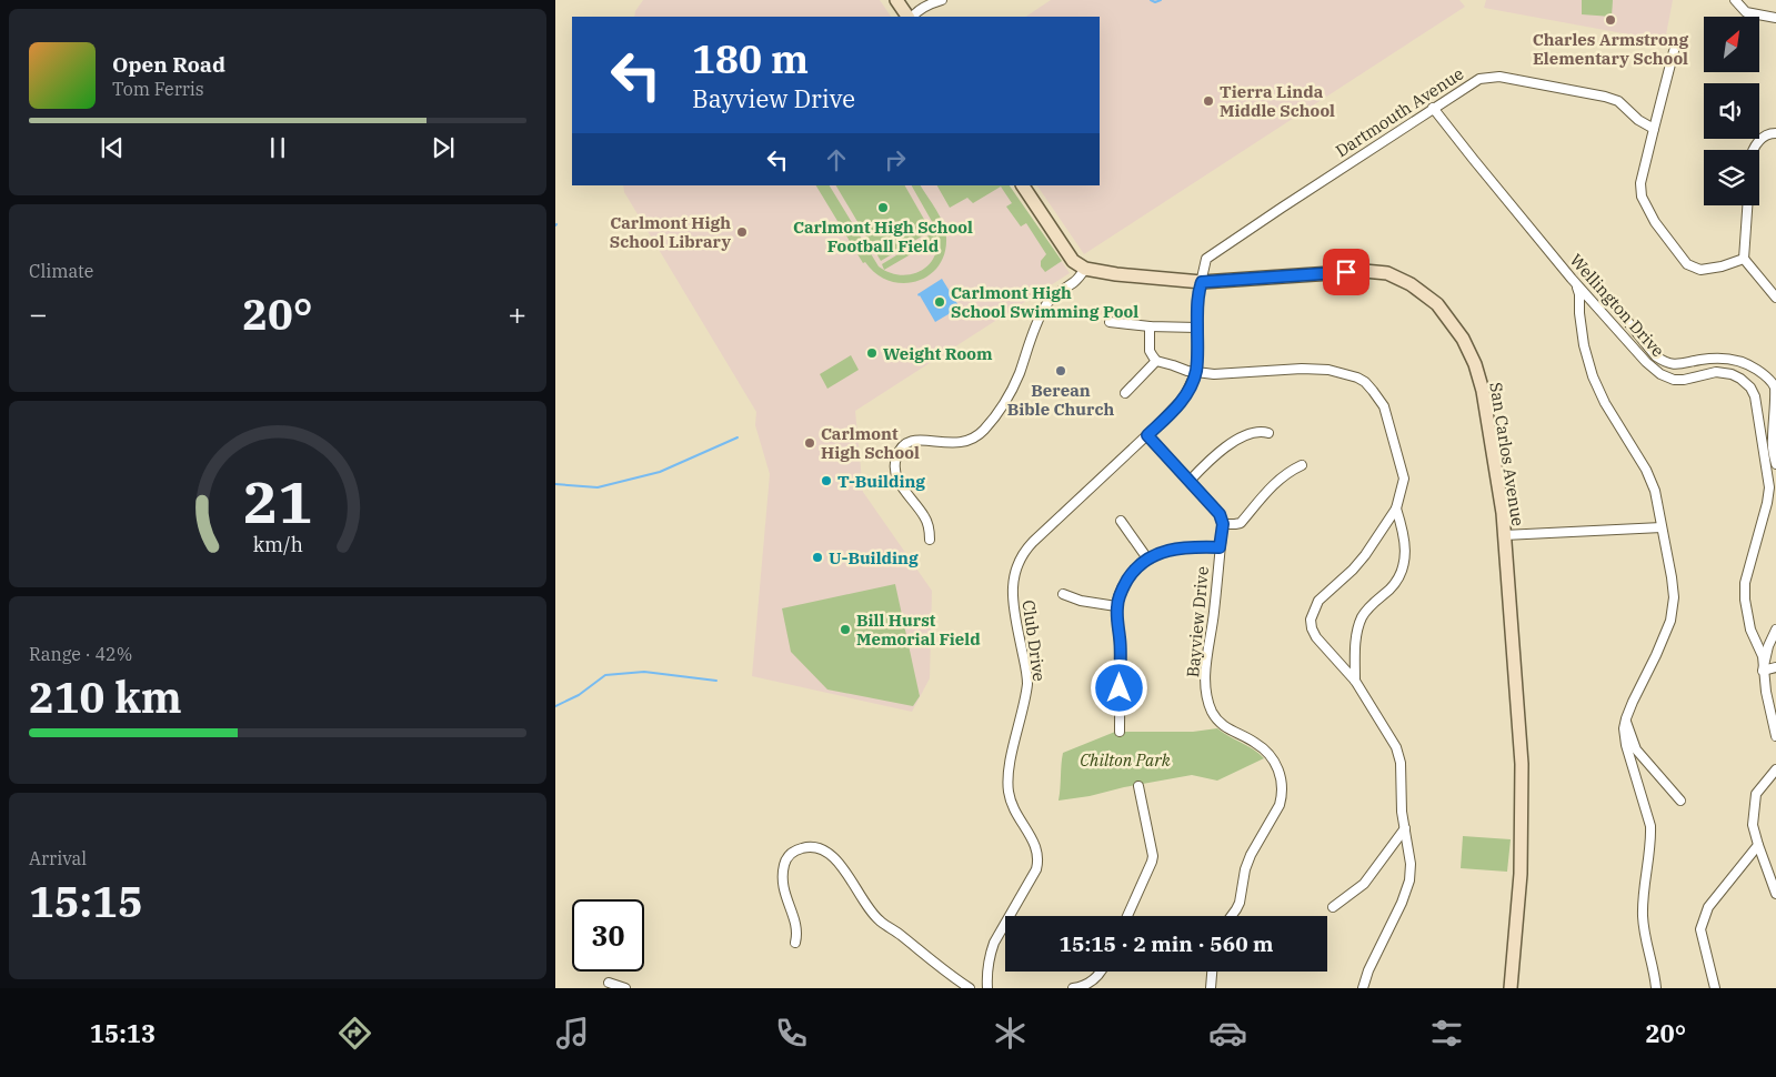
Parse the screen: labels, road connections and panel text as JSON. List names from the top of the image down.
{
  "streets": {
    "main road": ["San Carlos Avenue"],
    "street": [
      "Dartmouth Avenue",
      "Wellington Drive",
      "Bayview Drive",
      "Club Drive"
    ]
  },
  "crossings": [
    ["Dartmouth Avenue", "Wellington Drive"],
    ["Dartmouth Avenue", "San Carlos Avenue"],
    ["Dartmouth Avenue", "Club Drive"],
    ["San Carlos Avenue", "Club Drive"]
  ],
  "parks": ["Chilton Park"],
  "places": [
    "Charles Armstrong Elementary School",
    "Tierra Linda Middle School",
    "Carlmont High School Football Field",
    "Carlmont High School Library",
    "Carlmont High School Swimming Pool",
    "Weight Room",
    "Berean Bible Church",
    "Carlmont High School",
    "T-Building",
    "U-Building",
    "Bill Hurst Memorial Field"
  ],
  "north": "top right",
  "page": {
    "turn": ["180 m", "Bayview Drive"],
    "song": ["Open Road", "Tom Ferris"],
    "tile": [
      "Climate",
      ["Range · 42%", "210 km"],
      ["Arrival", "15:15"]
    ],
    "heat": ["−", "20°", "+"],
    "limit": "30",
    "trip": "15:15 · 2 min · 560 m",
    "tabs": ["15:13", "20°"],
    "gauge": ["21", "km/h"]
  }
}
